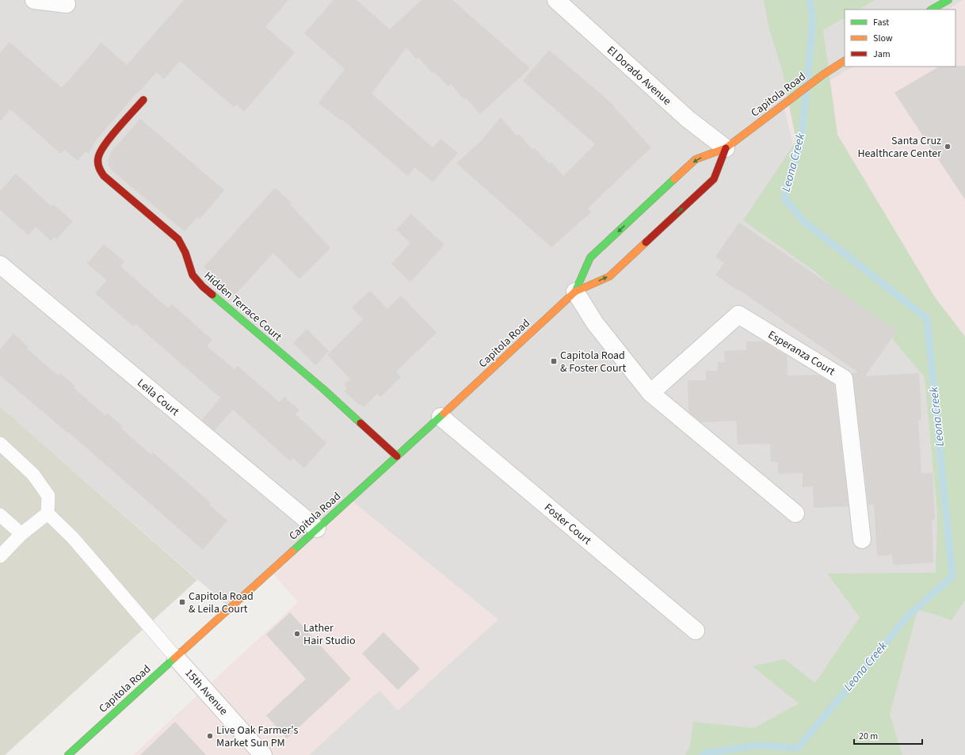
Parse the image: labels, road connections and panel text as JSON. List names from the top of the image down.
{
  "streets": {
    "main road": ["Capitola Road", "Hidden Terrace Court"],
    "street": [
      "El Dorado Avenue",
      "Esperanza Court",
      "Leila Court",
      "Foster Court",
      "15th Avenue"
    ]
  },
  "crossings": [
    ["El Dorado Avenue", "Capitola Road"],
    ["Capitola Road", "Hidden Terrace Court"],
    ["Capitola Road", "Leila Court"],
    ["Capitola Road", "Foster Court"],
    ["Capitola Road", "15th Avenue"]
  ],
  "water": ["Leona Creek"],
  "places": {
    "other": ["Santa Cruz Healthcare Center", "Lather Hair Studio", "Live Oak Farmer's Market Sun PM"],
    "transit": ["Capitola Road & Foster Court", "Capitola Road & Leila Court"]
  },
  "legend": ["Fast", "Slow", "Jam"],
  "scale_bar": "20 m"
}
